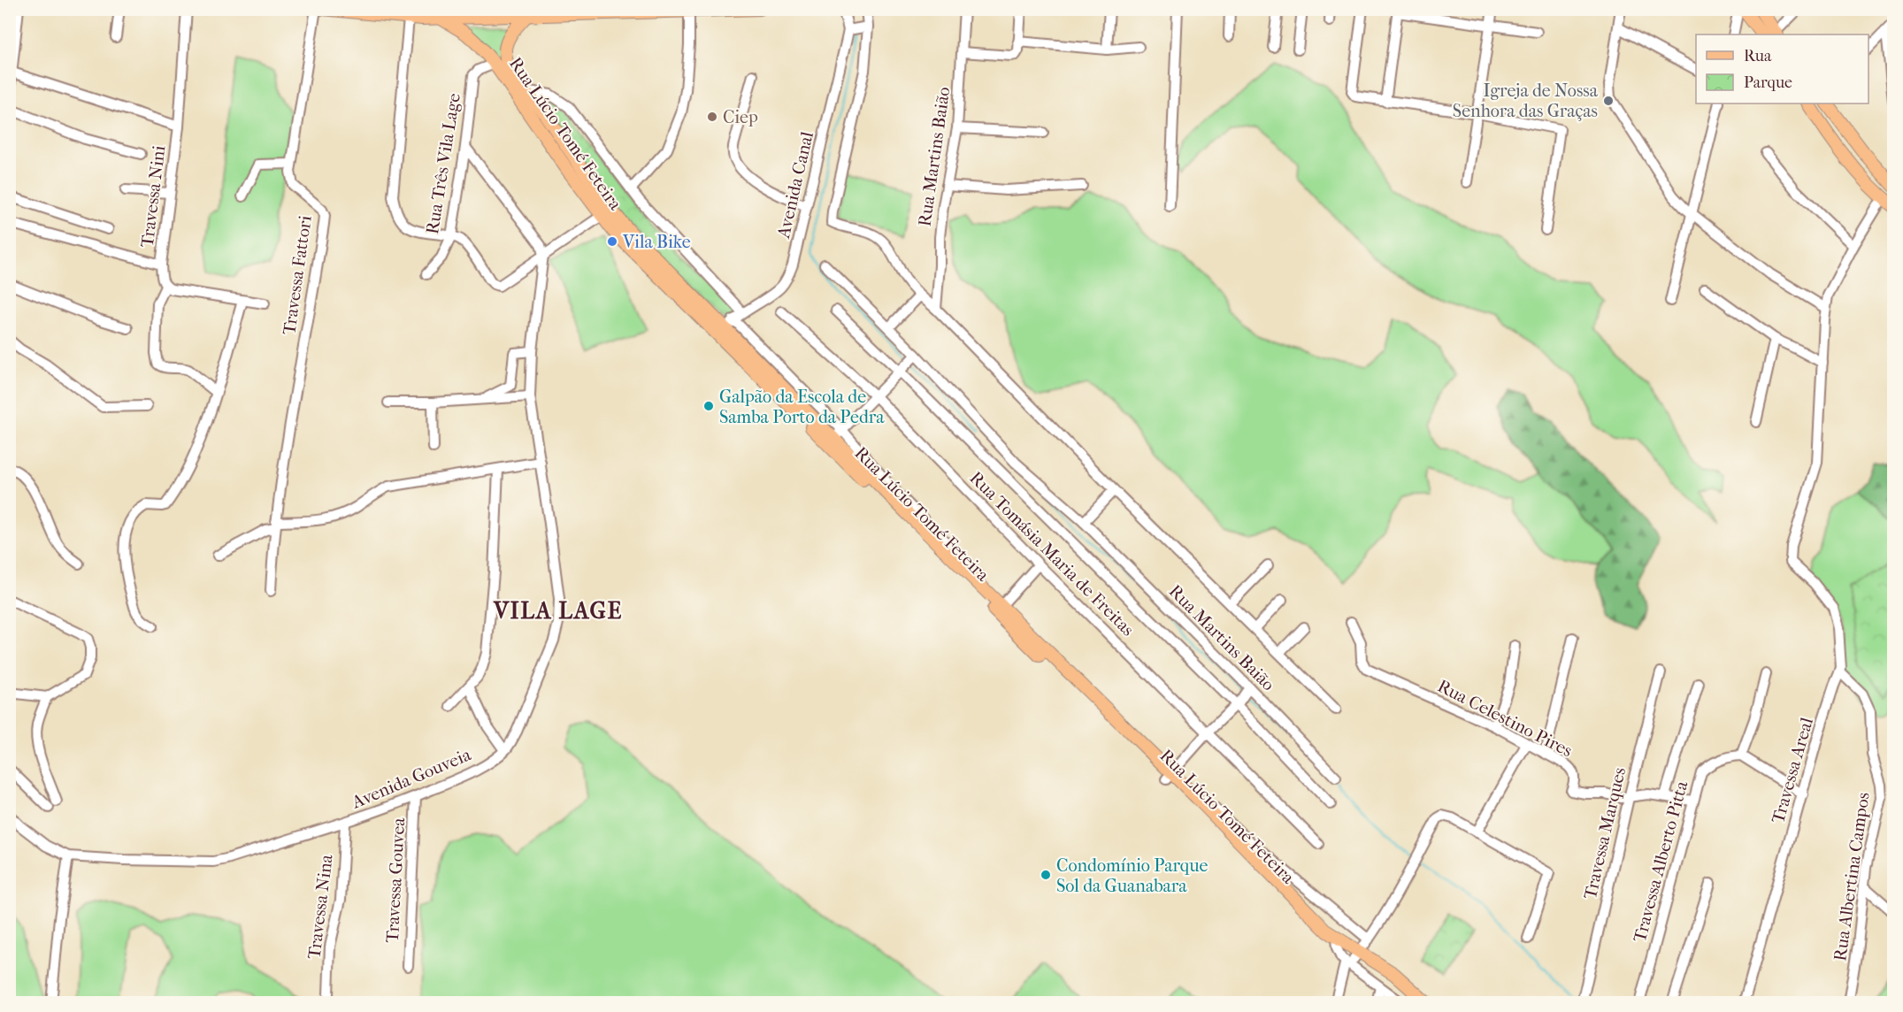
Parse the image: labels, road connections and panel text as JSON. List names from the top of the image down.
{
  "streets": {
    "main road": ["Rua Lúcio Tomé Feteira"],
    "street": [
      "Rua Martins Baião",
      "Rua Três Vila Lage",
      "Avenida Canal",
      "Travessa Nini",
      "Travessa Fattori",
      "Rua Tomásia Maria de Freitas",
      "Rua Celestino Pires",
      "Travessa Areal",
      "Avenida Gouveia",
      "Travessa Marques",
      "Travessa Alberto Pitta",
      "Rua Albertina Campos",
      "Travessa Gouvea",
      "Travessa Nina"
    ]
  },
  "crossings": [
    ["Rua Lúcio Tomé Feteira", "Rua Três Vila Lage"],
    ["Rua Lúcio Tomé Feteira", "Avenida Canal"],
    ["Rua Celestino Pires", "Travessa Marques"],
    ["Rua Celestino Pires", "Travessa Alberto Pitta"],
    ["Travessa Areal", "Rua Albertina Campos"],
    ["Avenida Gouveia", "Travessa Gouvea"],
    ["Avenida Gouveia", "Travessa Nina"]
  ],
  "districts": ["VILA LAGE"],
  "places": [
    "Igreja de Nossa Senhora das Graças",
    "Ciep",
    "Vila Bike",
    "Galpão da Escola de Samba Porto da Pedra",
    "Condomínio Parque Sol da Guanabara"
  ],
  "legend": ["Rua", "Parque"]
}
